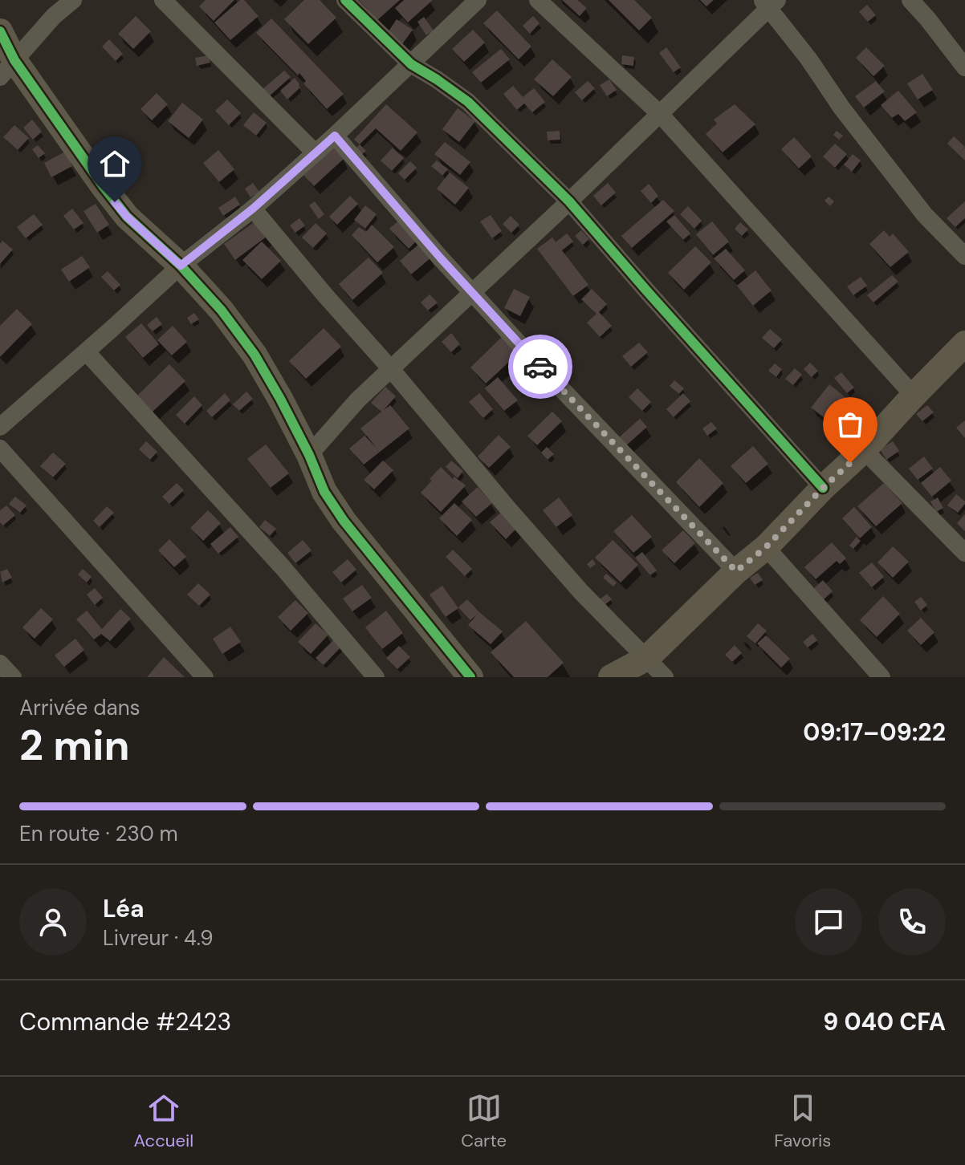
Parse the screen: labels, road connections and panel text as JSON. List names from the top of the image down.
{
  "page": {
    "heading": ["2 min", "Arrivée dans", "09:17–09:22"],
    "panel": [
      "Léa",
      "Livreur · 4.9",
      "Commande #2423",
      "9 040 CFA"
    ],
    "bar": "En route · 230 m",
    "tabs": ["Accueil", "Carte", "Favoris"]
  }
}
